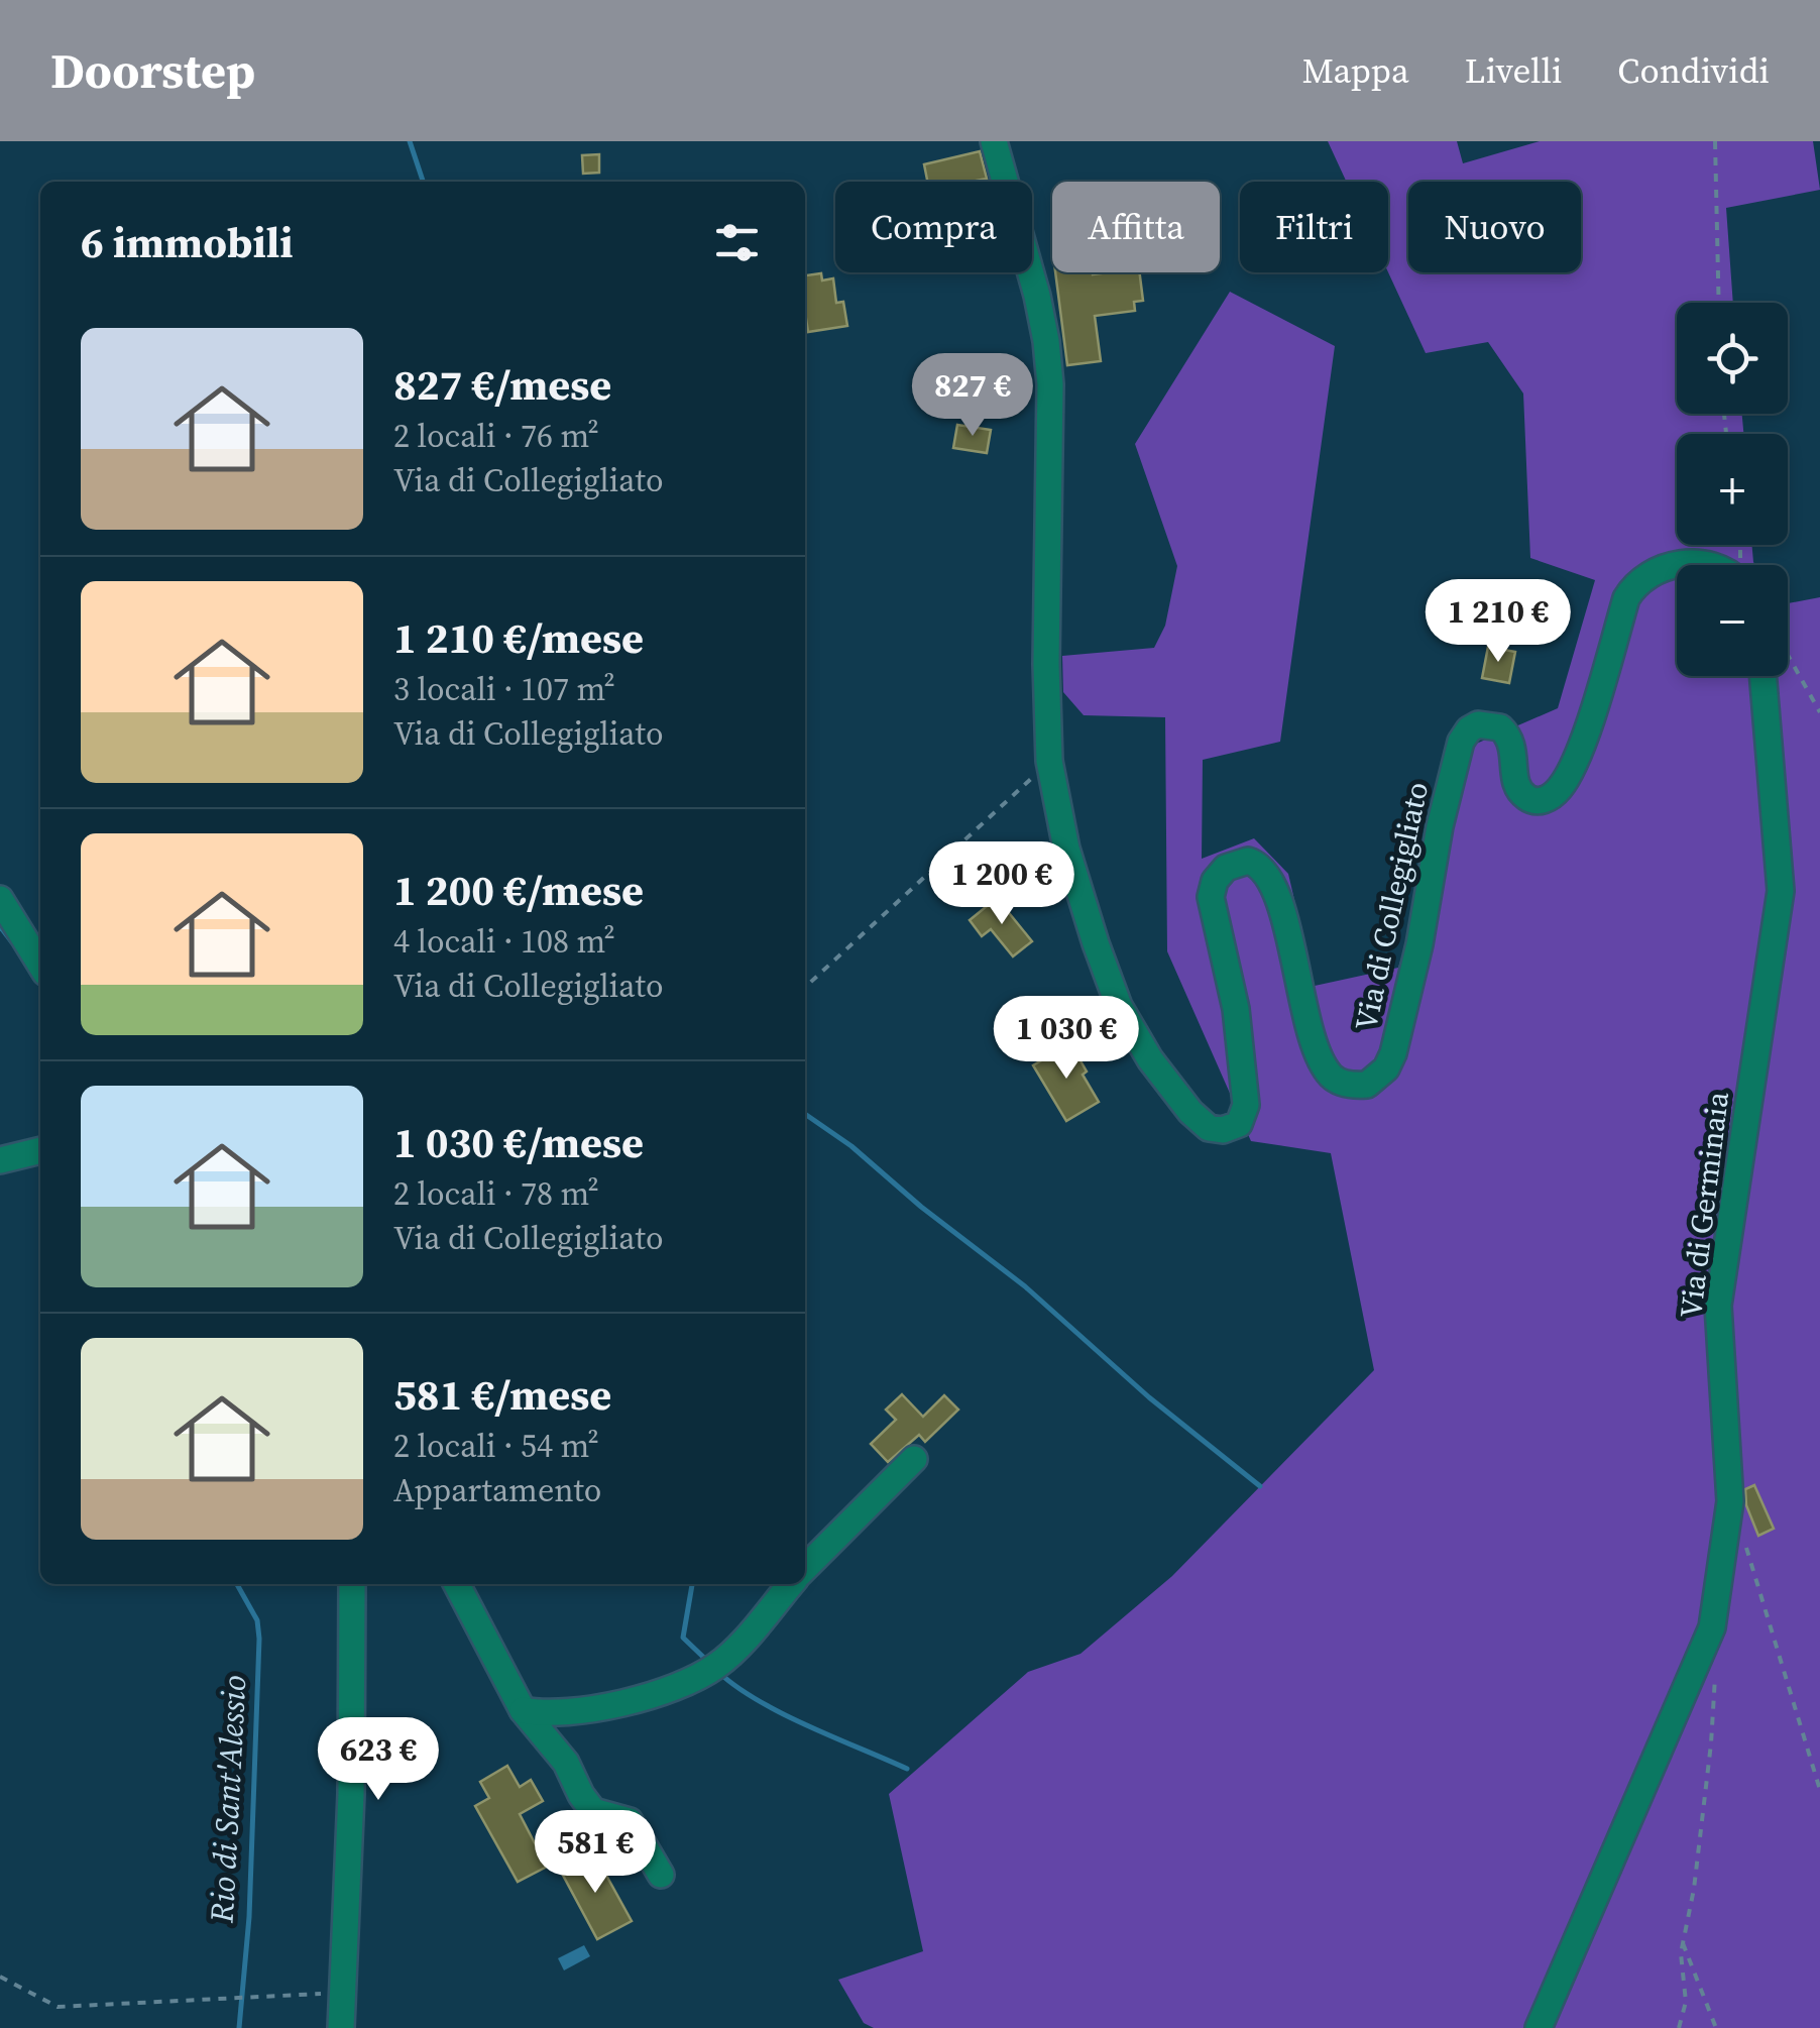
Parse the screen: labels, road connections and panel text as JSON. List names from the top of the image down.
{
  "streets": {
    "street": ["Via di Collegigliato", "Via di Germinaia"]
  },
  "water": ["Rio di Sant'Alessio"],
  "page": {
    "header": "Doorstep",
    "nav": ["Mappa", "Livelli", "Condividi"],
    "chip": [
      "Compra",
      "Affitta",
      "Filtri",
      "Nuovo"
    ],
    "heading": "6 immobili",
    "map_buttons": ["+", "−"],
    "list": [
      {
        "name": "827 €/mese",
        "note": "2 locali · 76 m² · Via di Collegigliato"
      },
      {
        "name": "1 210 €/mese",
        "note": "3 locali · 107 m² · Via di Collegigliato"
      },
      {
        "name": "1 200 €/mese",
        "note": "4 locali · 108 m² · Via di Collegigliato"
      },
      {
        "name": "1 030 €/mese",
        "note": "2 locali · 78 m² · Via di Collegigliato"
      },
      {
        "name": "581 €/mese",
        "note": "2 locali · 54 m² · Appartamento"
      }
    ],
    "price": [
      "827 €",
      "1 210 €",
      "1 200 €",
      "1 030 €",
      "623 €",
      "581 €"
    ]
  }
}
